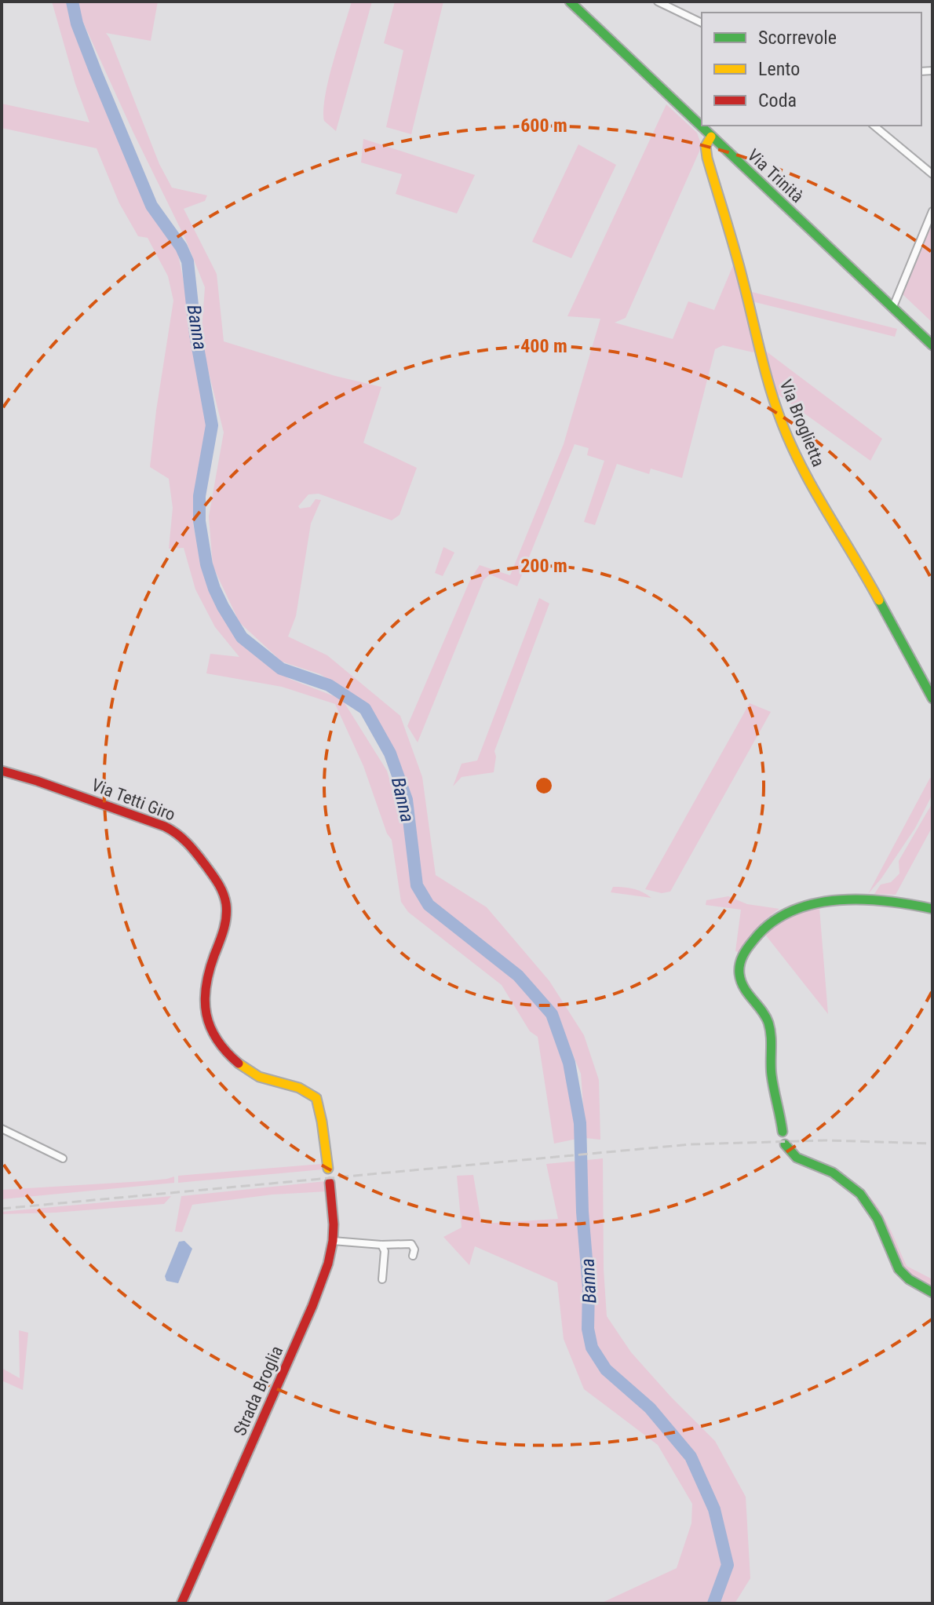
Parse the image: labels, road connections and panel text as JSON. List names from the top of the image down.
{
  "streets": {
    "street": [
      "Via Trinità",
      "Via Broglietta",
      "Via Tetti Giro",
      "Strada Broglia"
    ]
  },
  "crossings": [
    ["Via Trinità", "Via Broglietta"]
  ],
  "water": ["Banna"],
  "legend": ["Scorrevole", "Lento", "Coda"],
  "rings": ["600 m", "400 m", "200 m"]
}
